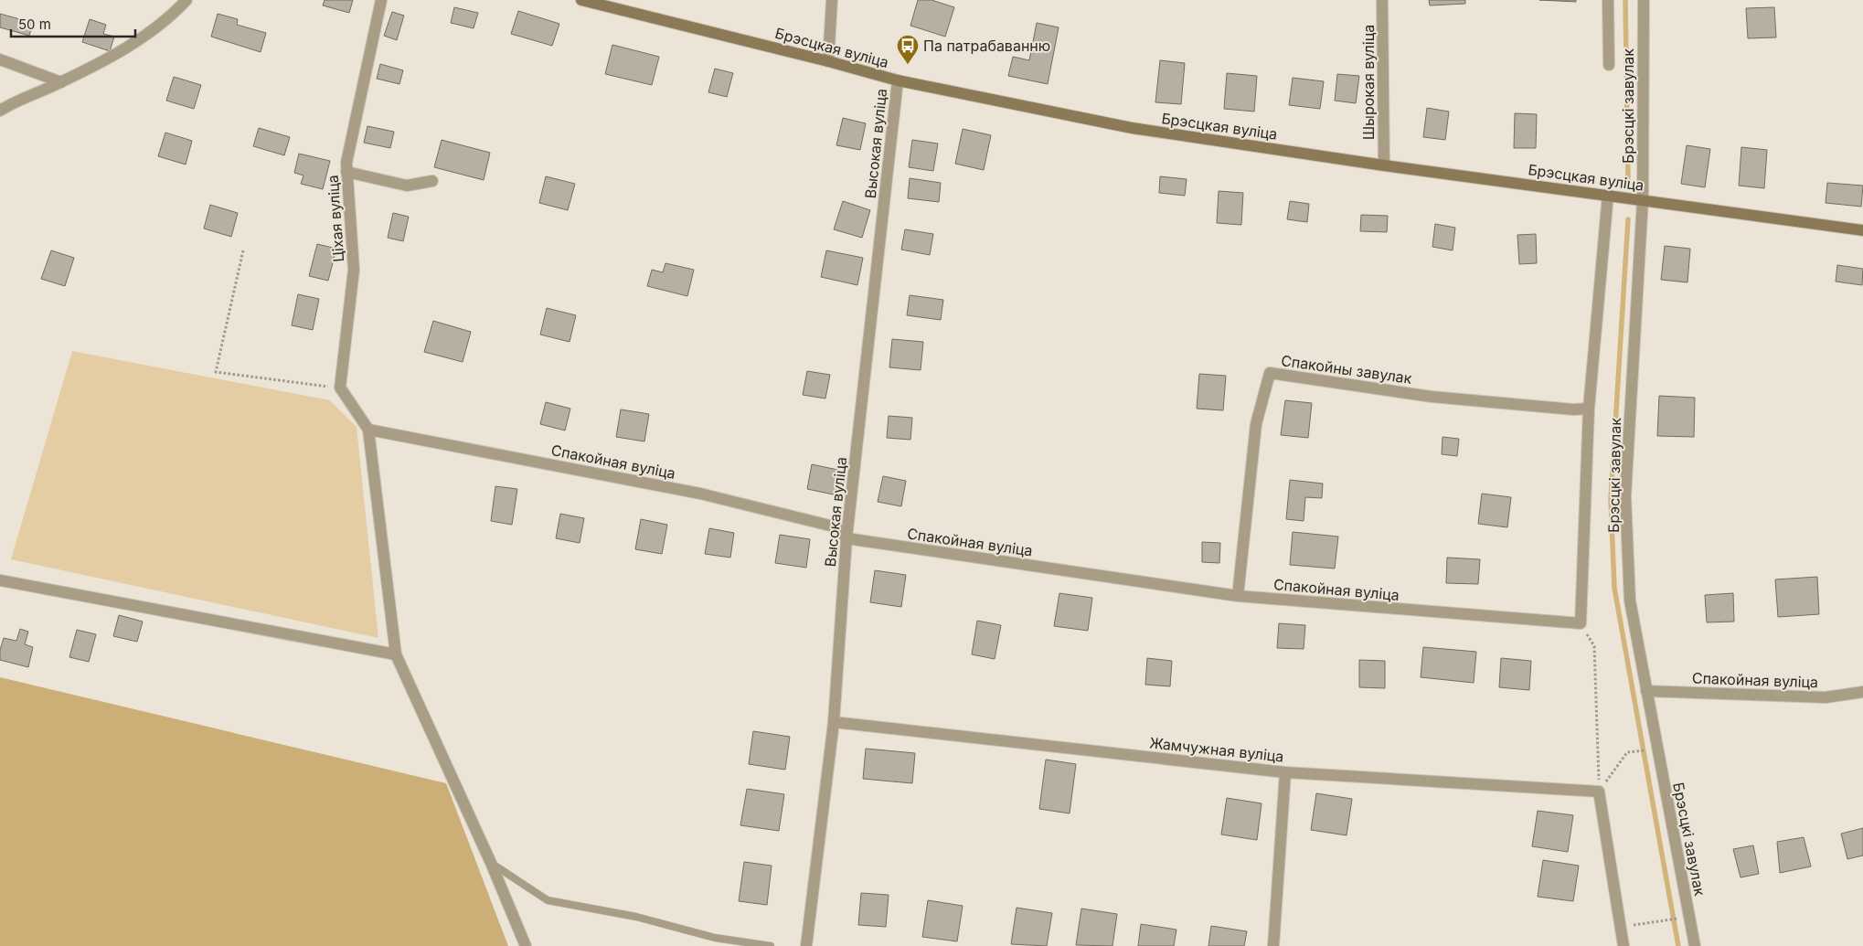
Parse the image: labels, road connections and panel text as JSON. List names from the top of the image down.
{
  "streets": {
    "street": [
      "Брэсцкая вуліца",
      "Шырокая вуліца",
      "Брэсцкі завулак",
      "Высокая вуліца",
      "Ціхая вуліца",
      "Спакойны завулак",
      "Спакойная вуліца",
      "Жамчужная вуліца"
    ]
  },
  "crossings": [
    ["Брэсцкая вуліца", "Шырокая вуліца"],
    ["Брэсцкая вуліца", "Брэсцкі завулак"],
    ["Брэсцкая вуліца", "Высокая вуліца"],
    ["Брэсцкі завулак", "Спакойная вуліца"],
    ["Высокая вуліца", "Спакойная вуліца"],
    ["Высокая вуліца", "Жамчужная вуліца"],
    ["Спакойны завулак", "Спакойная вуліца"]
  ],
  "places": {
    "bus stop": ["Па патрабаванню"]
  },
  "scale_bar": "50 m"
}
